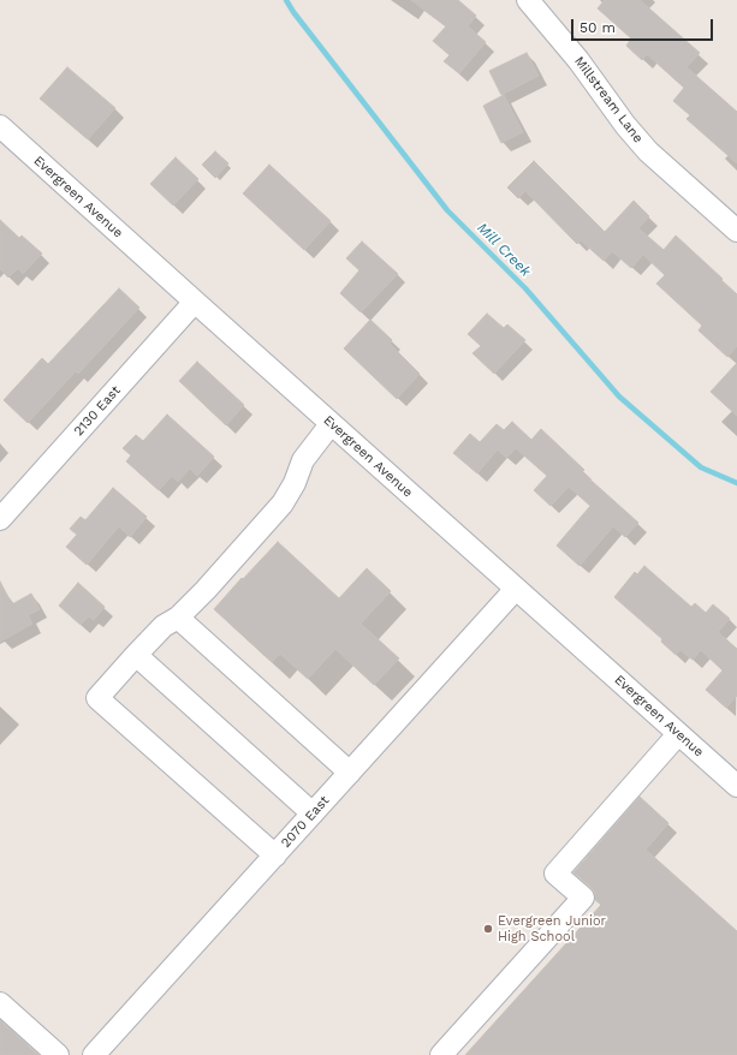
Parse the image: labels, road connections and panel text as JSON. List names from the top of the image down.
{
  "streets": {
    "street": [
      "Millstream Lane",
      "Evergreen Avenue",
      "2130 East",
      "2070 East"
    ]
  },
  "crossings": [
    ["Evergreen Avenue", "2130 East"],
    ["Evergreen Avenue", "2070 East"]
  ],
  "water": ["Mill Creek"],
  "places": ["Evergreen Junior High School"],
  "scale_bar": "50 m"
}
